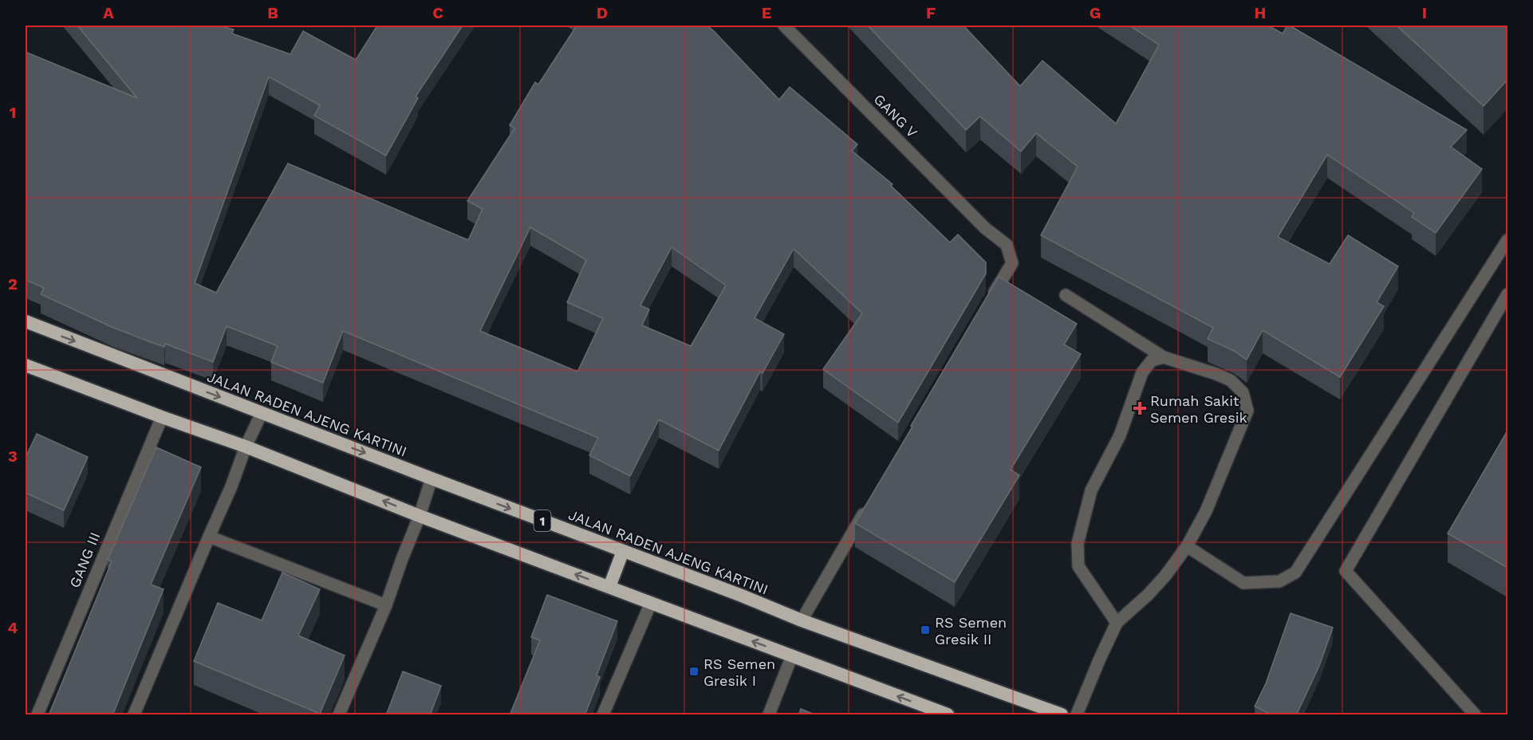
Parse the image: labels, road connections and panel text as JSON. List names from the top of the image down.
{
  "streets": {
    "highway": ["JALAN RADEN AJENG KARTINI", "1"],
    "street": ["GANG V", "GANG III"]
  },
  "places": {
    "health": ["Rumah Sakit Semen Gresik"],
    "transit": ["RS Semen Gresik II", "RS Semen Gresik I"]
  },
  "grid": {
    "columns": [
      "A",
      "B",
      "C",
      "D",
      "E",
      "F",
      "G",
      "H",
      "I"
    ],
    "rows": [
      "1",
      "2",
      "3",
      "4"
    ]
  }
}
